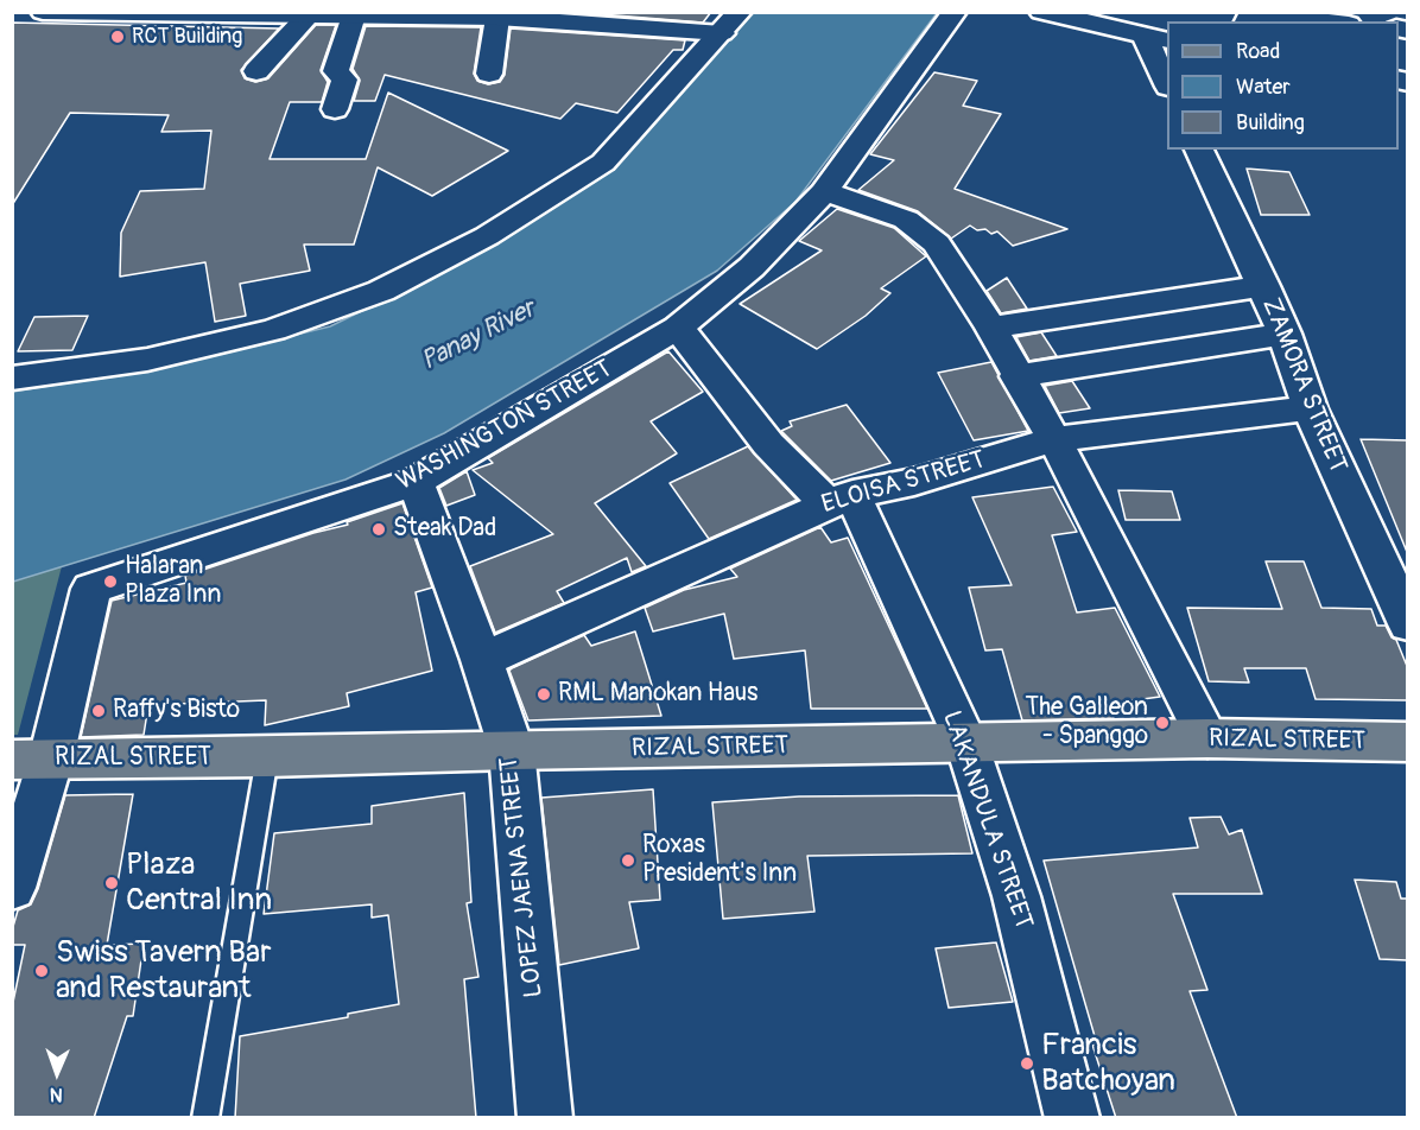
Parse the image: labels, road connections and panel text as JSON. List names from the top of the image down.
{
  "streets": {
    "main road": ["RIZAL STREET"],
    "street": [
      "ZAMORA STREET",
      "WASHINGTON STREET",
      "ELOISA STREET",
      "LAKANDULA STREET",
      "LOPEZ JAENA STREET"
    ]
  },
  "crossings": [
    ["ZAMORA STREET", "ELOISA STREET"],
    ["WASHINGTON STREET", "RIZAL STREET"],
    ["WASHINGTON STREET", "LAKANDULA STREET"],
    ["WASHINGTON STREET", "LOPEZ JAENA STREET"],
    ["ELOISA STREET", "LAKANDULA STREET"],
    ["ELOISA STREET", "LOPEZ JAENA STREET"],
    ["RIZAL STREET", "LAKANDULA STREET"],
    ["RIZAL STREET", "LOPEZ JAENA STREET"]
  ],
  "water": ["Panay River"],
  "places": [
    "RCT Building",
    "Steak Dad",
    "Halaran Plaza Inn",
    "RML Manokan Haus",
    "Raffy's Bisto",
    "The Galleon - Spanggo",
    "Roxas President's Inn",
    "Plaza Central Inn",
    "Swiss Tavern Bar and Restaurant",
    "Francis Batchoyan"
  ],
  "legend": ["Road", "Water", "Building"],
  "north": "bottom"
}
